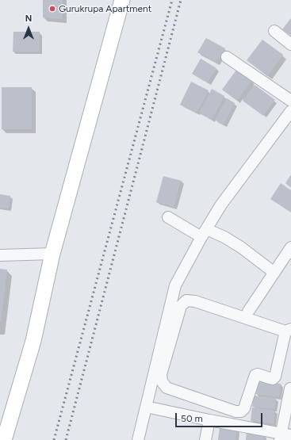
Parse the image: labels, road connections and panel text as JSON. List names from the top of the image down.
{
  "places": ["Gurukrupa Apartment"],
  "scale_bar": "50 m",
  "north": "top"
}
